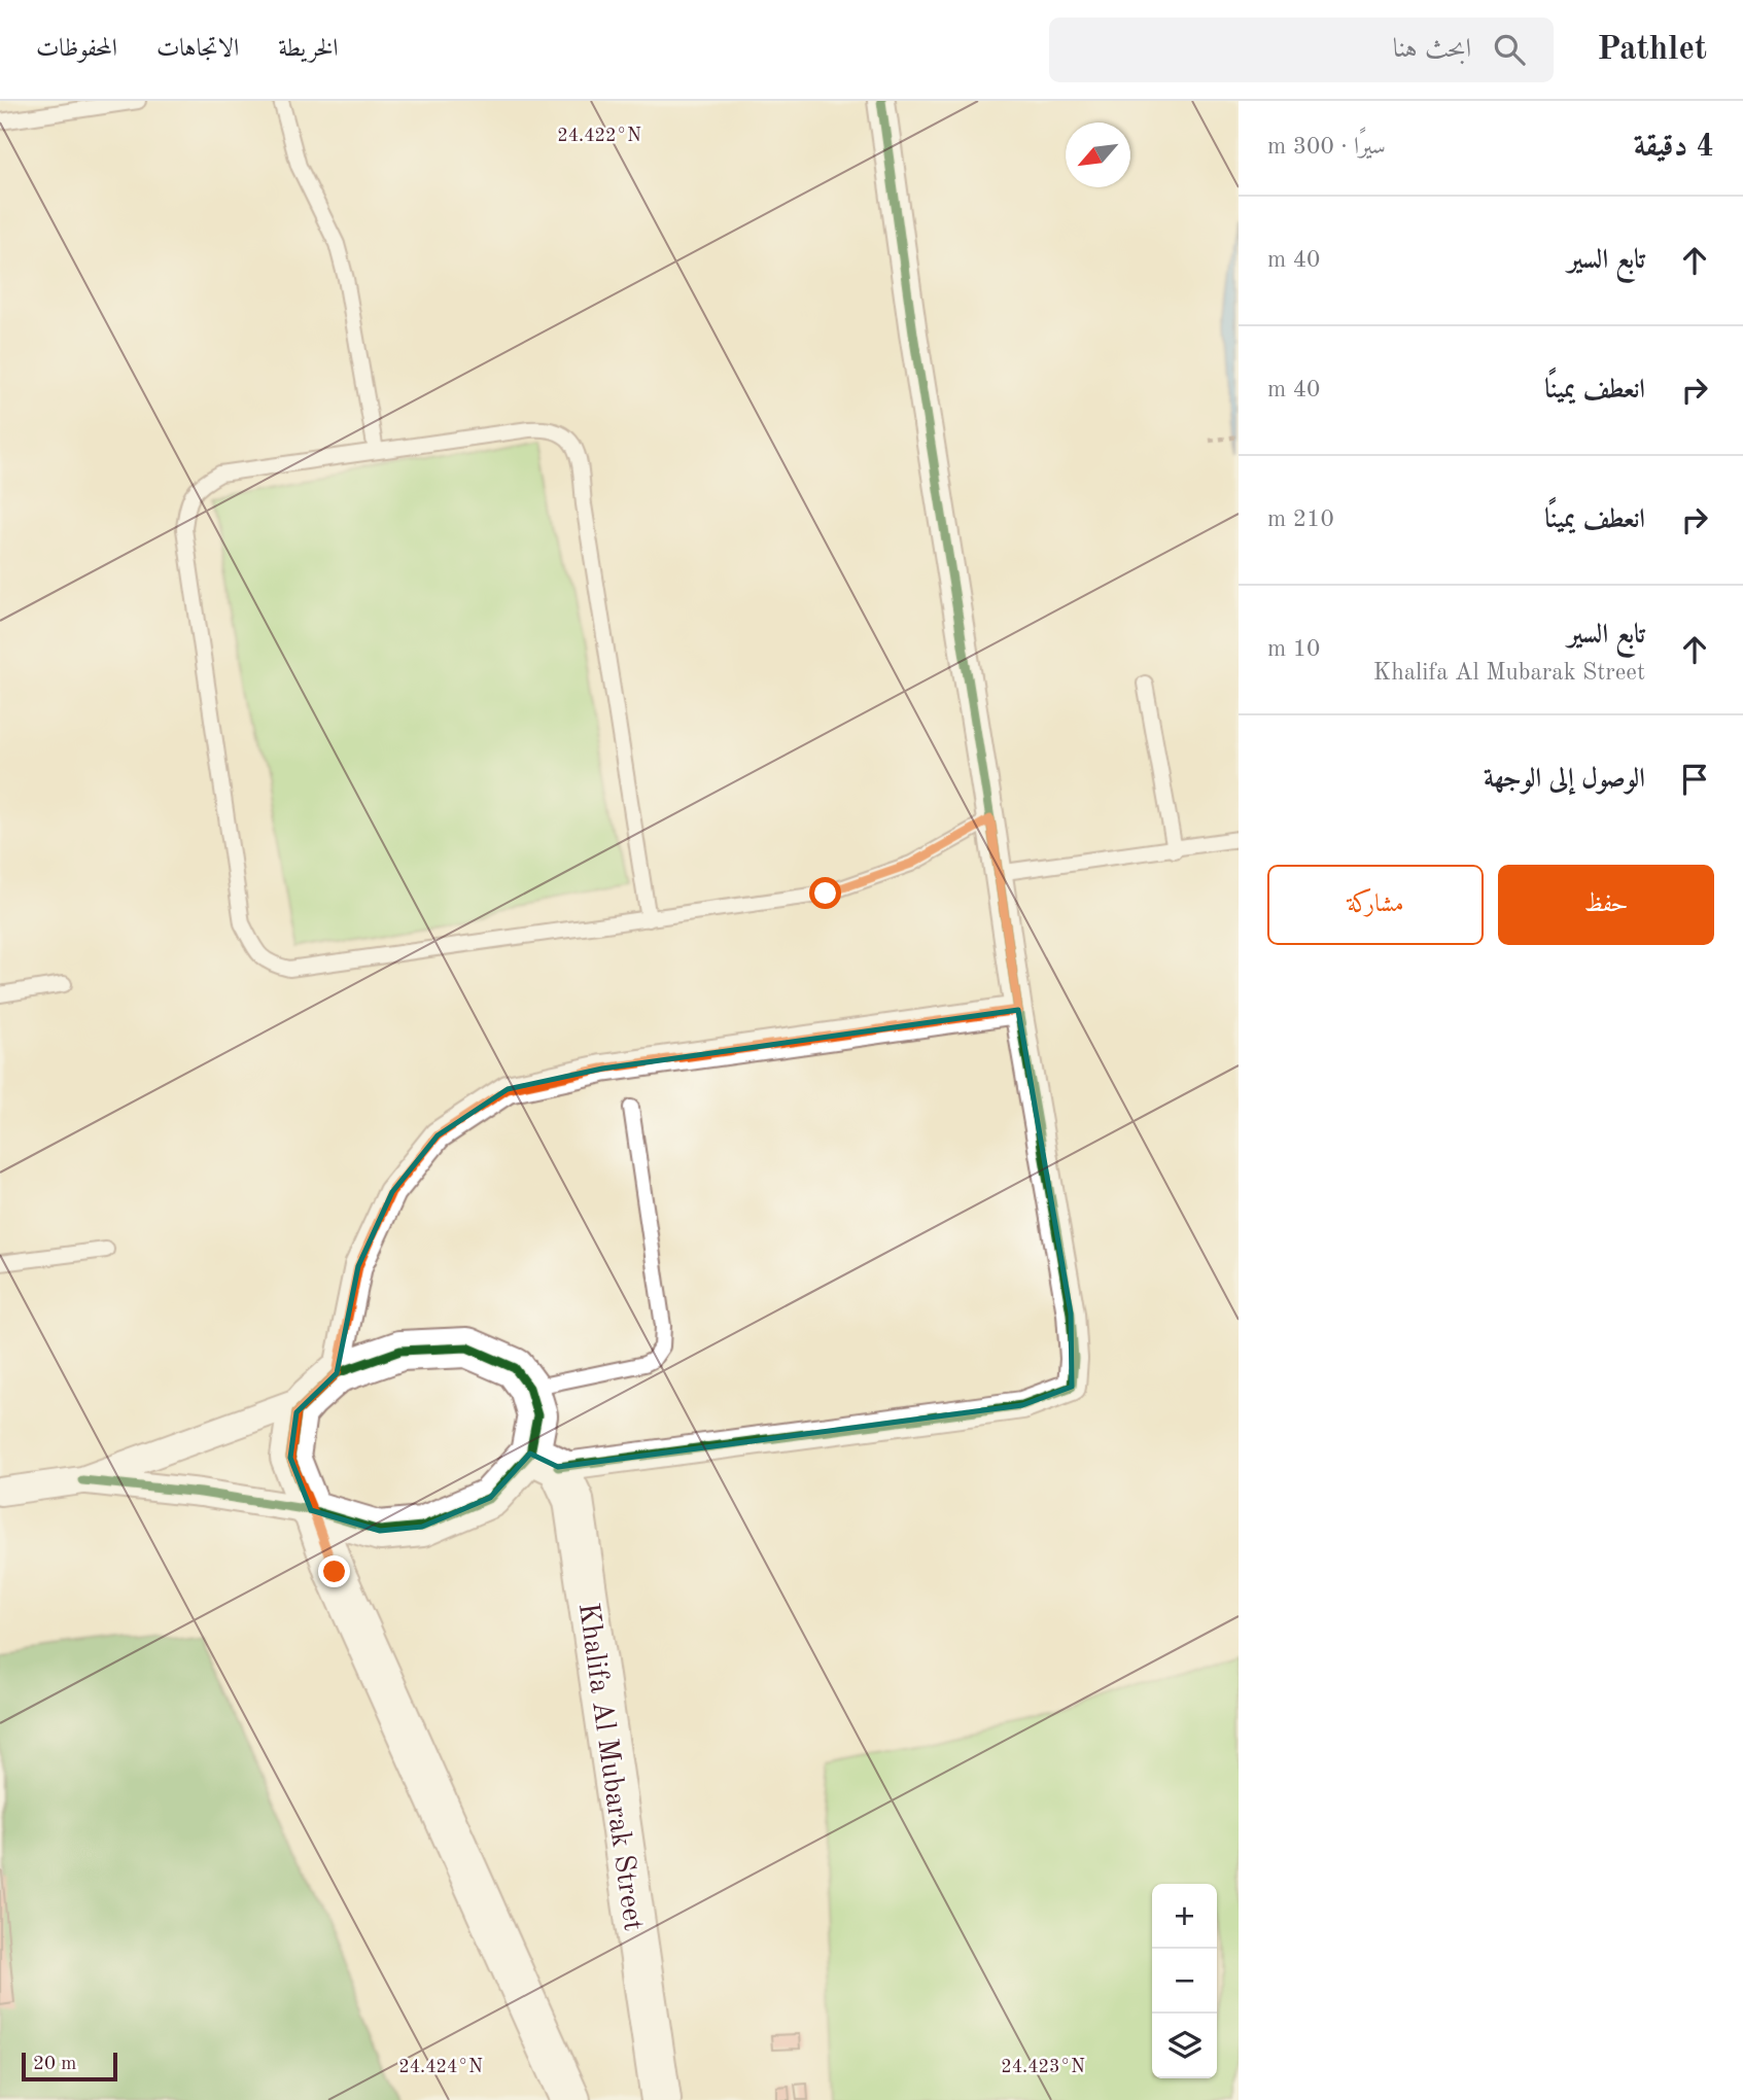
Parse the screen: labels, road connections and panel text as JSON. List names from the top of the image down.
{
  "streets": {
    "street": ["Khalifa Al Mubarak Street"]
  },
  "scale_bar": "20 m",
  "north": "bottom left",
  "page": {
    "header": "Pathlet",
    "search": "ابحث هنا",
    "nav": ["الخريطة", "الاتجاهات", "المحفوظات"],
    "heading": ["4 دقيقة", "سيرًا · 300 m"],
    "list": [
      ["تابع السير", "40 m"],
      ["انعطف يمينًا", "40 m"],
      ["انعطف يمينًا", "210 m"],
      ["تابع السير", "Khalifa Al Mubarak Street", "10 m"],
      "الوصول إلى الوجهة"
    ],
    "buttons": ["حفظ", "مشاركة"],
    "map_buttons": ["+", "−"],
    "scale": "20 m"
  },
  "coordinates": ["24.422°N", "24.424°N", "24.423°N"]
}
